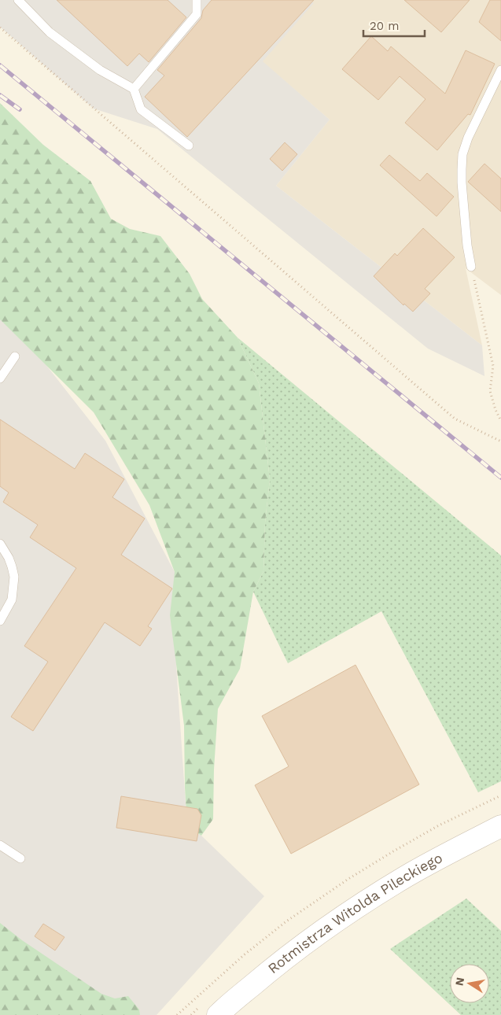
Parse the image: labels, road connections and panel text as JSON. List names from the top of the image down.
{
  "streets": {
    "street": ["Rotmistrza Witolda Pileckiego"]
  },
  "scale_bar": "20 m",
  "north": "left"
}
